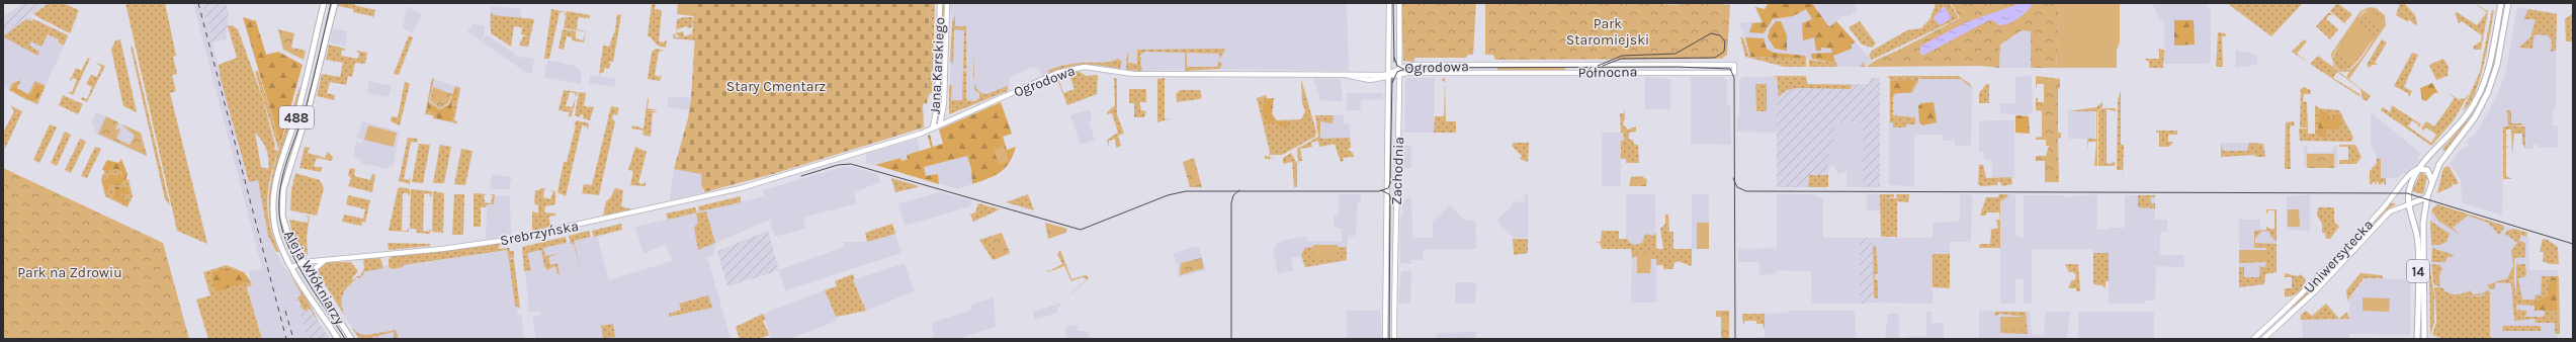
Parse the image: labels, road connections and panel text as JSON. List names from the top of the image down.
{
  "streets": {
    "main road": [
      "Jana Karskiego",
      "Ogrodowa",
      "Północna",
      "488",
      "Zachodnia",
      "Srebrzyńska",
      "Uniwersytecka",
      "14",
      "Aleja Włókniarzy"
    ]
  },
  "crossings": [
    ["Jana Karskiego", "Ogrodowa"],
    ["Ogrodowa", "Północna"],
    ["Ogrodowa", "Zachodnia"],
    ["Ogrodowa", "Srebrzyńska"],
    ["Srebrzyńska", "Aleja Włókniarzy"],
    ["Uniwersytecka", "14"]
  ],
  "parks": ["Park Staromiejski", "Stary Cmentarz", "Park na Zdrowiu"]
}
